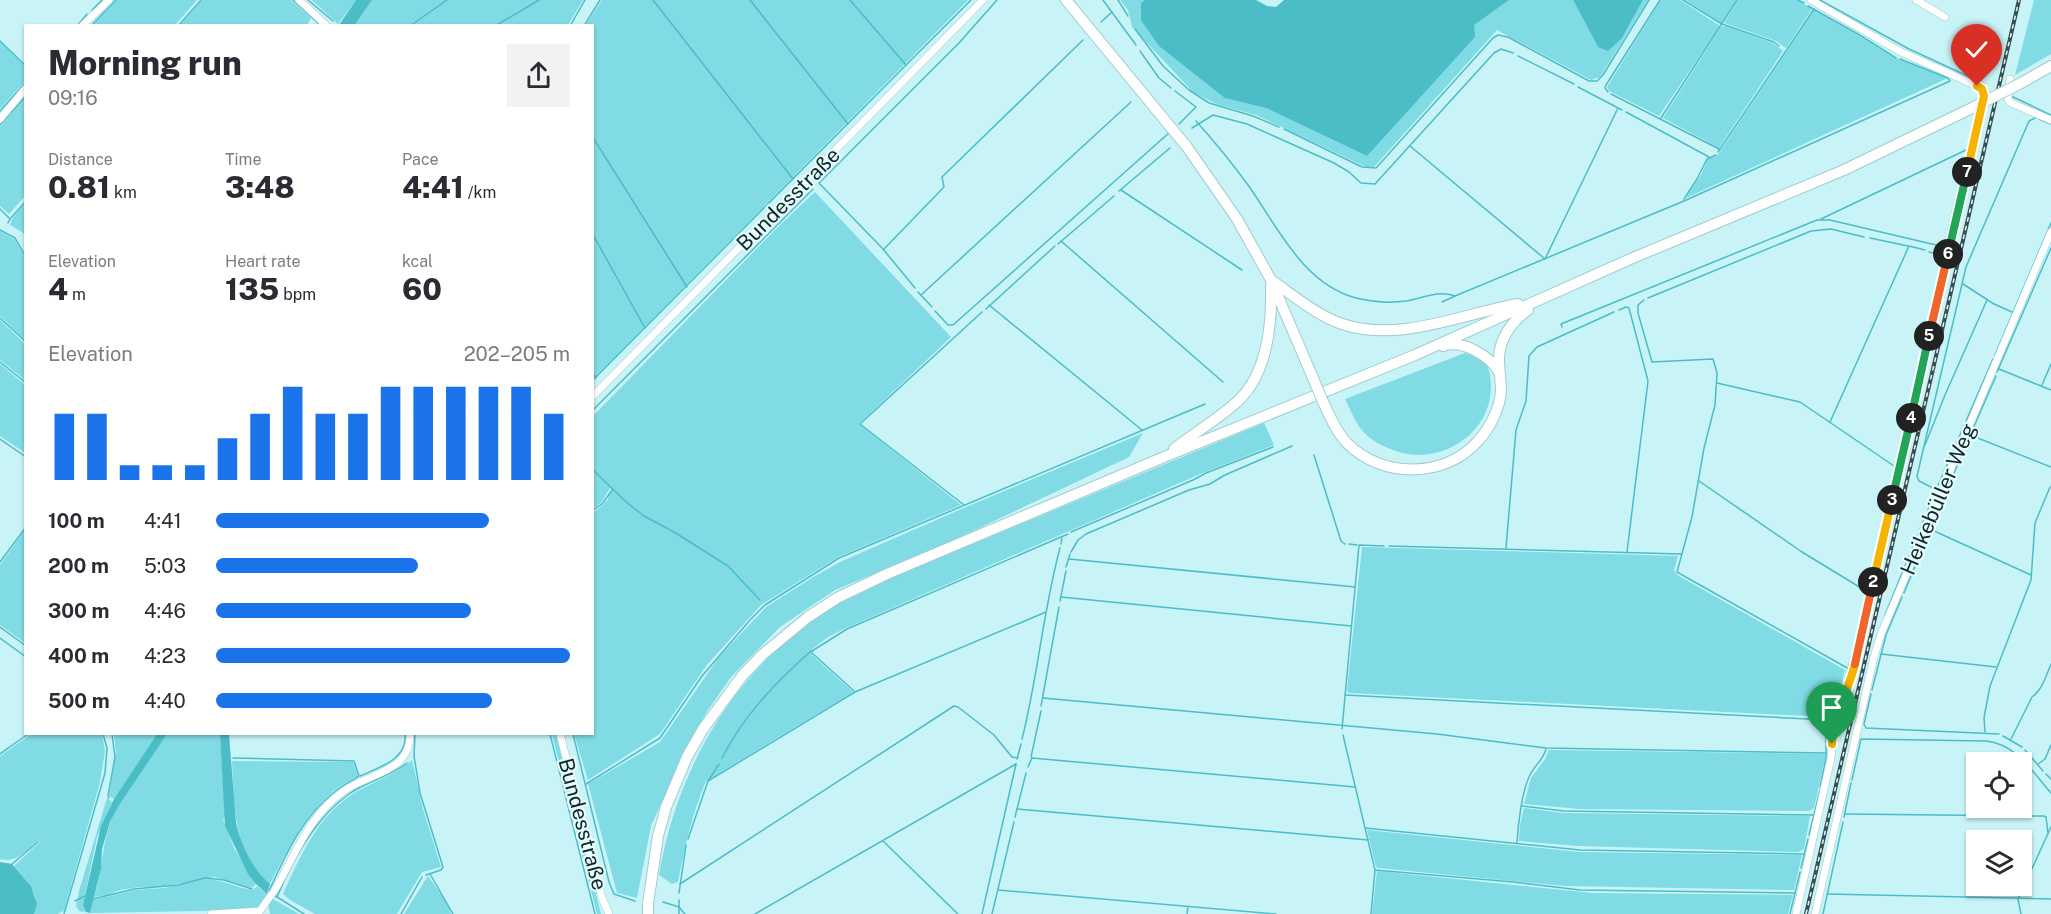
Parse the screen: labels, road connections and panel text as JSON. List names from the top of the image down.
{
  "streets": {
    "street": ["Bundesstraße", "Heikebüller Weg"]
  },
  "page": {
    "heading": ["Morning run", "09:16"],
    "stats": [
      ["Distance", "0.81 km"],
      ["Time", "3:48"],
      ["Pace", "4:41 /km"],
      ["Elevation", "4 m"],
      ["Heart rate", "135 bpm"],
      ["kcal", "60"]
    ],
    "pins": [
      "7",
      "6",
      "5",
      "4",
      "3",
      "2"
    ],
    "chart": ["Elevation", "202–205 m"],
    "list": [
      {
        "name": "100 m",
        "note": "4:41"
      },
      {
        "name": "200 m",
        "note": "5:03"
      },
      {
        "name": "300 m",
        "note": "4:46"
      },
      {
        "name": "400 m",
        "note": "4:23"
      },
      {
        "name": "500 m",
        "note": "4:40"
      }
    ]
  }
}
